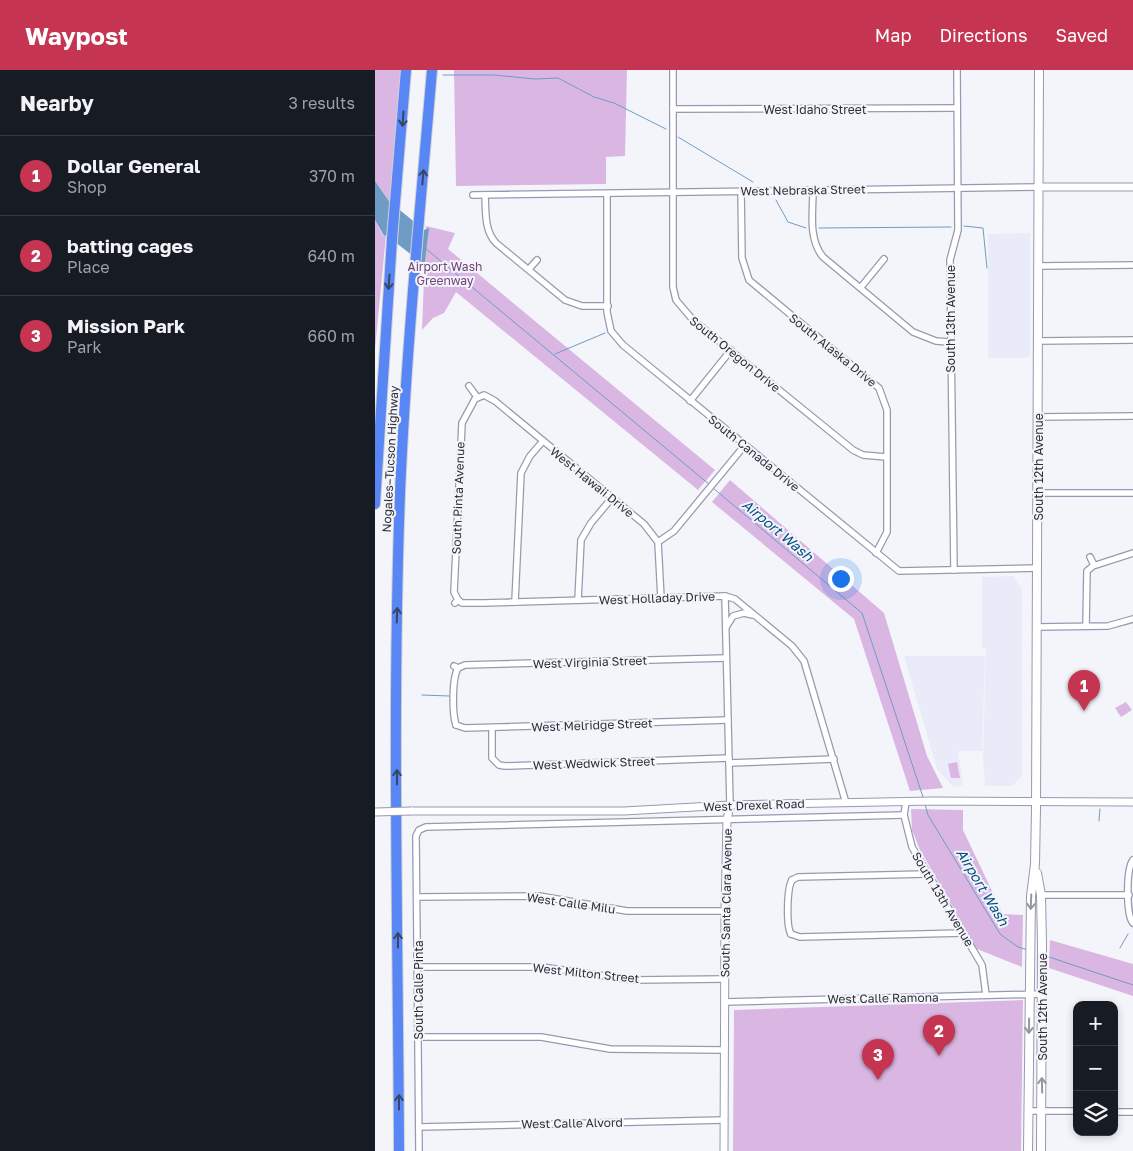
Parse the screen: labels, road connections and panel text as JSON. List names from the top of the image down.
{
  "streets": {
    "highway": ["Nogales–Tucson Highway"],
    "main road": ["South 12th Avenue"],
    "street": [
      "West Idaho Street",
      "West Nebraska Street",
      "South 13th Avenue",
      "South Alaska Drive",
      "South Oregon Drive",
      "South Canada Drive",
      "West Hawaii Drive",
      "South Pinta Avenue",
      "West Holladay Drive",
      "West Virginia Street",
      "West Melridge Street",
      "West Wedwick Street",
      "West Drexel Road",
      "West Calle Milu",
      "South Santa Clara Avenue",
      "West Milton Street",
      "South Calle Pinta",
      "West Calle Ramona",
      "West Calle Alvord"
    ]
  },
  "crossings": [
    ["West Idaho Street", "South 13th Avenue"],
    ["West Idaho Street", "South Oregon Drive"],
    ["West Nebraska Street", "South 13th Avenue"],
    ["West Nebraska Street", "South Alaska Drive"],
    ["West Nebraska Street", "South Oregon Drive"],
    ["West Nebraska Street", "South Canada Drive"],
    ["West Nebraska Street", "South 12th Avenue"],
    ["South 13th Avenue", "South Canada Drive"],
    ["South 13th Avenue", "West Drexel Road"],
    ["South 13th Avenue", "West Calle Ramona"],
    ["South Alaska Drive", "South Oregon Drive"],
    ["South Alaska Drive", "South Canada Drive"],
    ["South Canada Drive", "South 12th Avenue"],
    ["South 12th Avenue", "West Drexel Road"],
    ["South 12th Avenue", "West Calle Ramona"],
    ["West Hawaii Drive", "South Pinta Avenue"],
    ["South Pinta Avenue", "West Holladay Drive"],
    ["West Holladay Drive", "West Wedwick Street"],
    ["West Holladay Drive", "West Drexel Road"],
    ["West Holladay Drive", "South Santa Clara Avenue"],
    ["West Virginia Street", "West Melridge Street"],
    ["West Virginia Street", "South Santa Clara Avenue"],
    ["West Melridge Street", "West Wedwick Street"],
    ["West Melridge Street", "South Santa Clara Avenue"],
    ["West Wedwick Street", "South Santa Clara Avenue"],
    ["West Drexel Road", "South Santa Clara Avenue"],
    ["West Drexel Road", "South Calle Pinta"],
    ["West Calle Milu", "South Santa Clara Avenue"],
    ["West Calle Milu", "South Calle Pinta"],
    ["South Santa Clara Avenue", "West Milton Street"],
    ["South Santa Clara Avenue", "West Calle Ramona"],
    ["South Santa Clara Avenue", "West Calle Alvord"],
    ["West Milton Street", "South Calle Pinta"],
    ["South Calle Pinta", "West Calle Alvord"]
  ],
  "water": ["Airport Wash"],
  "parks": ["Airport Wash Greenway"],
  "page": {
    "header": "Waypost",
    "nav": ["Map", "Directions", "Saved"],
    "heading": ["Nearby", "3 results"],
    "list": [
      {
        "mark": "1",
        "name": "Dollar General",
        "note": "Shop",
        "value": "370 m"
      },
      {
        "mark": "2",
        "name": "batting cages",
        "note": "Place",
        "value": "640 m"
      },
      {
        "mark": "3",
        "name": "Mission Park",
        "note": "Park",
        "value": "660 m"
      }
    ],
    "pins": ["1", "2", "3"],
    "map_buttons": ["+", "−"]
  }
}
